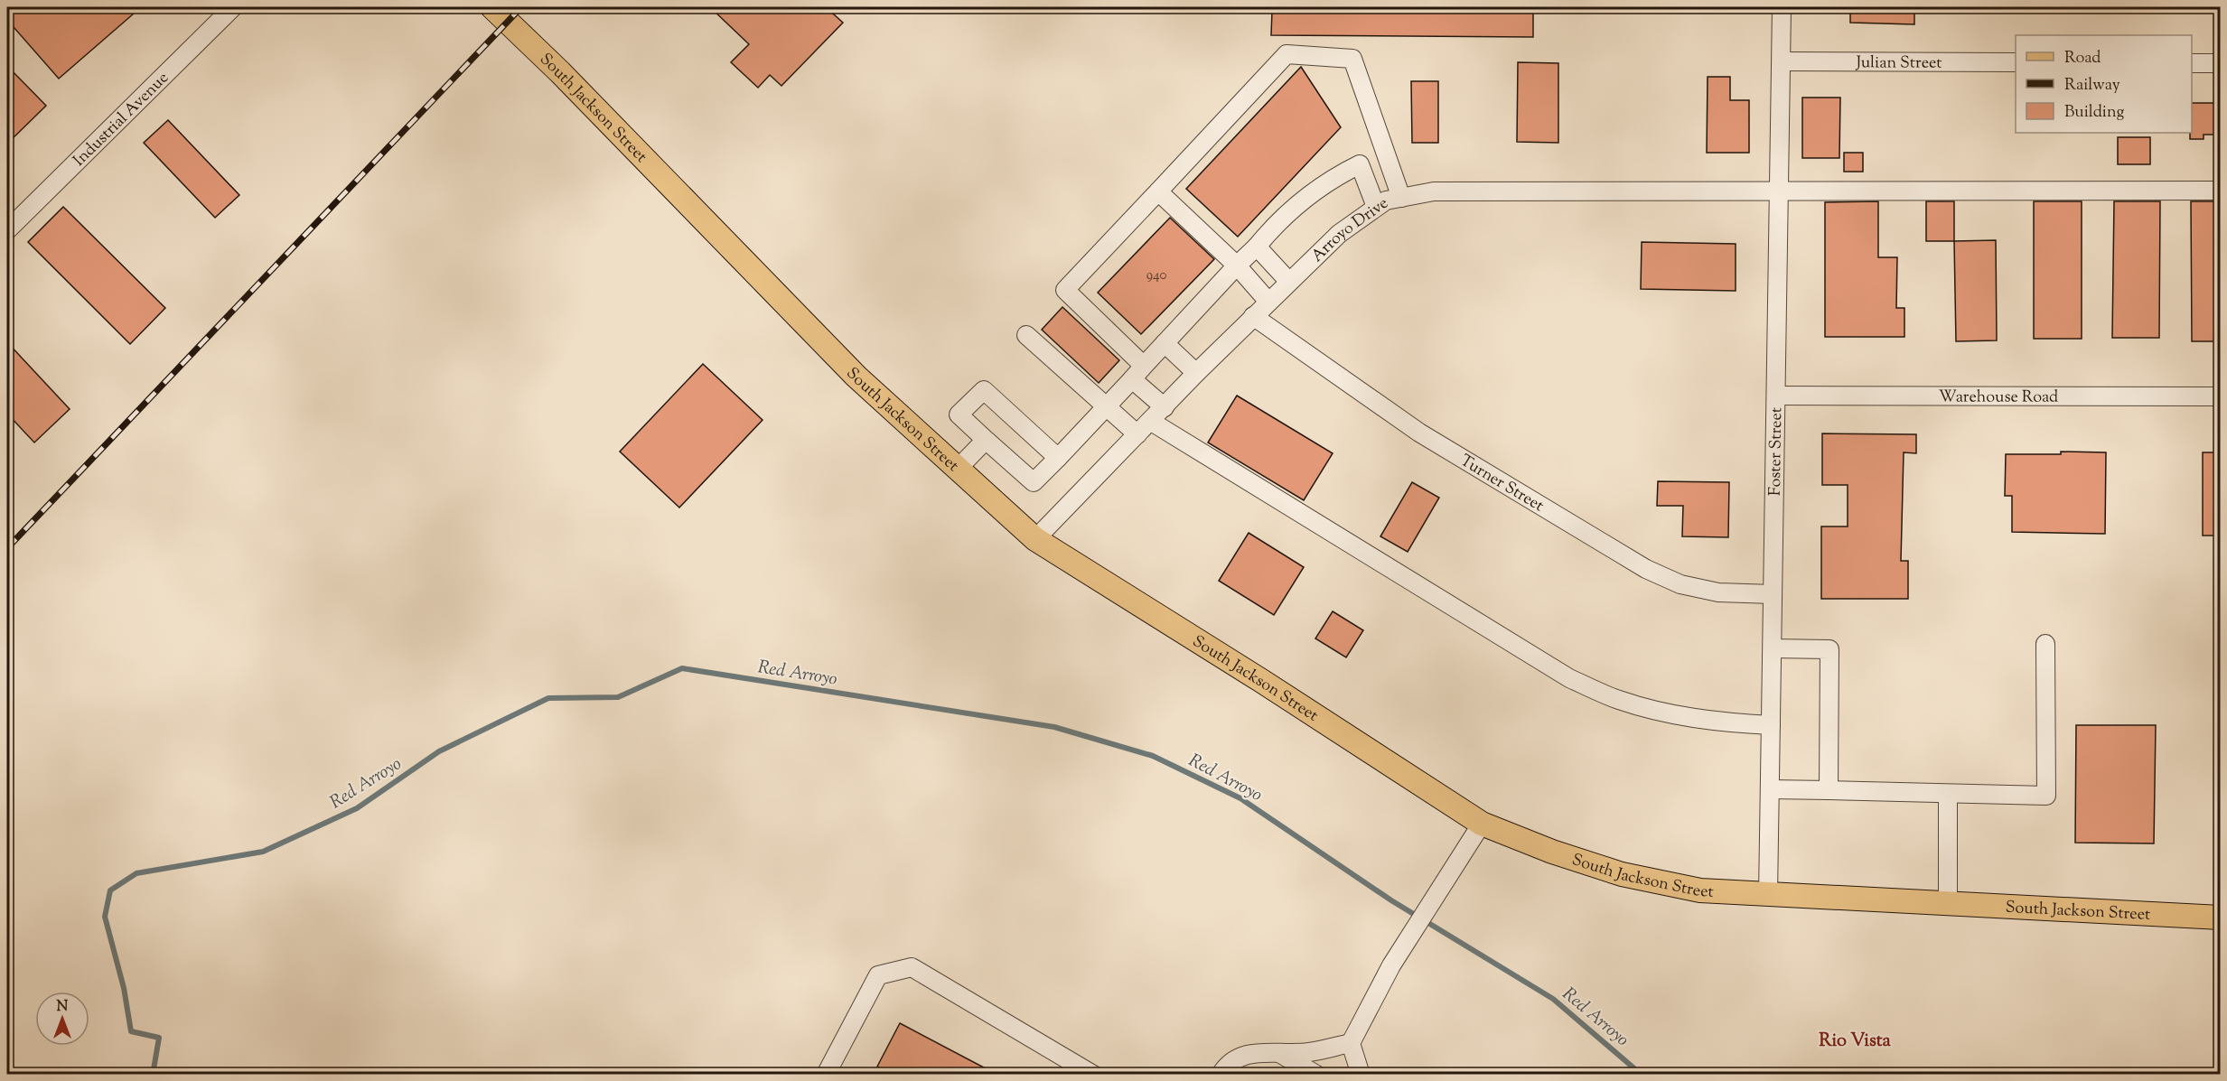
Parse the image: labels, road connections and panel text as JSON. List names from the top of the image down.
{
  "streets": {
    "main road": ["South Jackson Street"],
    "street": [
      "Julian Street",
      "Industrial Avenue",
      "Arroyo Drive",
      "Warehouse Road",
      "Foster Street",
      "Turner Street"
    ]
  },
  "crossings": [
    ["Julian Street", "Foster Street"],
    ["South Jackson Street", "Arroyo Drive"],
    ["South Jackson Street", "Foster Street"],
    ["Arroyo Drive", "Foster Street"],
    ["Arroyo Drive", "Turner Street"],
    ["Warehouse Road", "Foster Street"],
    ["Foster Street", "Turner Street"]
  ],
  "districts": ["Rio Vista"],
  "water": ["Red Arroyo"],
  "house_numbers": ["940"],
  "legend": ["Road", "Railway", "Building"],
  "north": "top"
}
